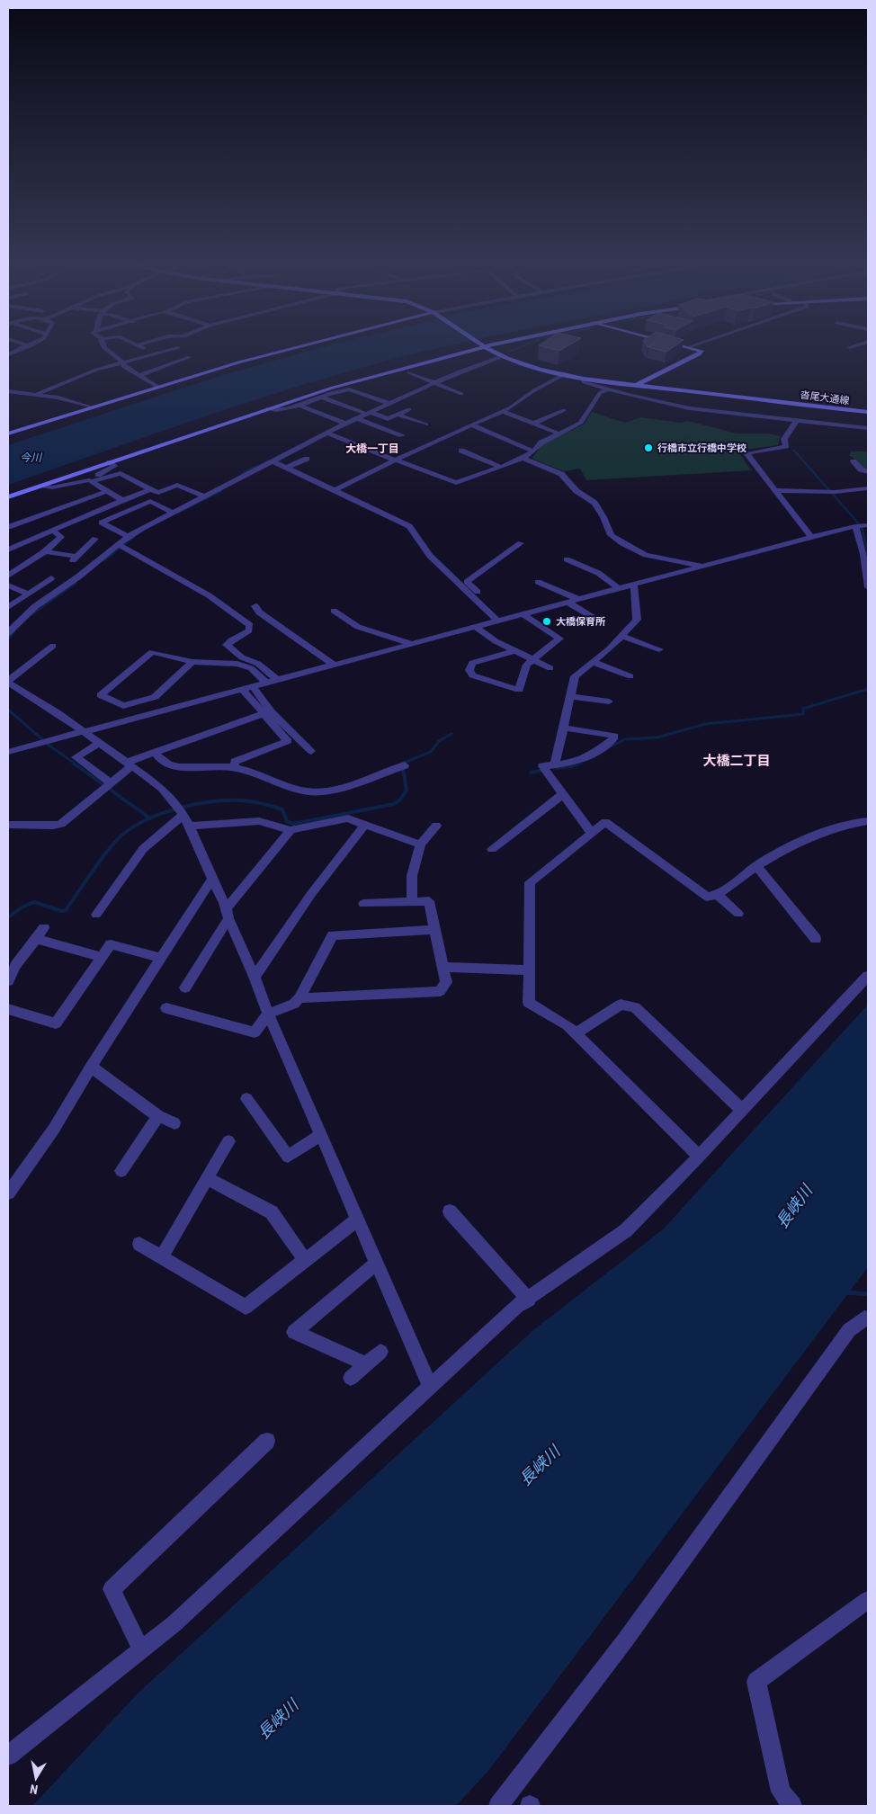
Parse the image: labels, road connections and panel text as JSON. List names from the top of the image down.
{
  "streets": {
    "street": ["沓尾大通線"]
  },
  "districts": ["大橋一丁目", "大橋二丁目"],
  "water": ["今川", "長峡川"],
  "places": ["行橋市立行橋中学校", "大橋保育所"],
  "north": "bottom"
}
